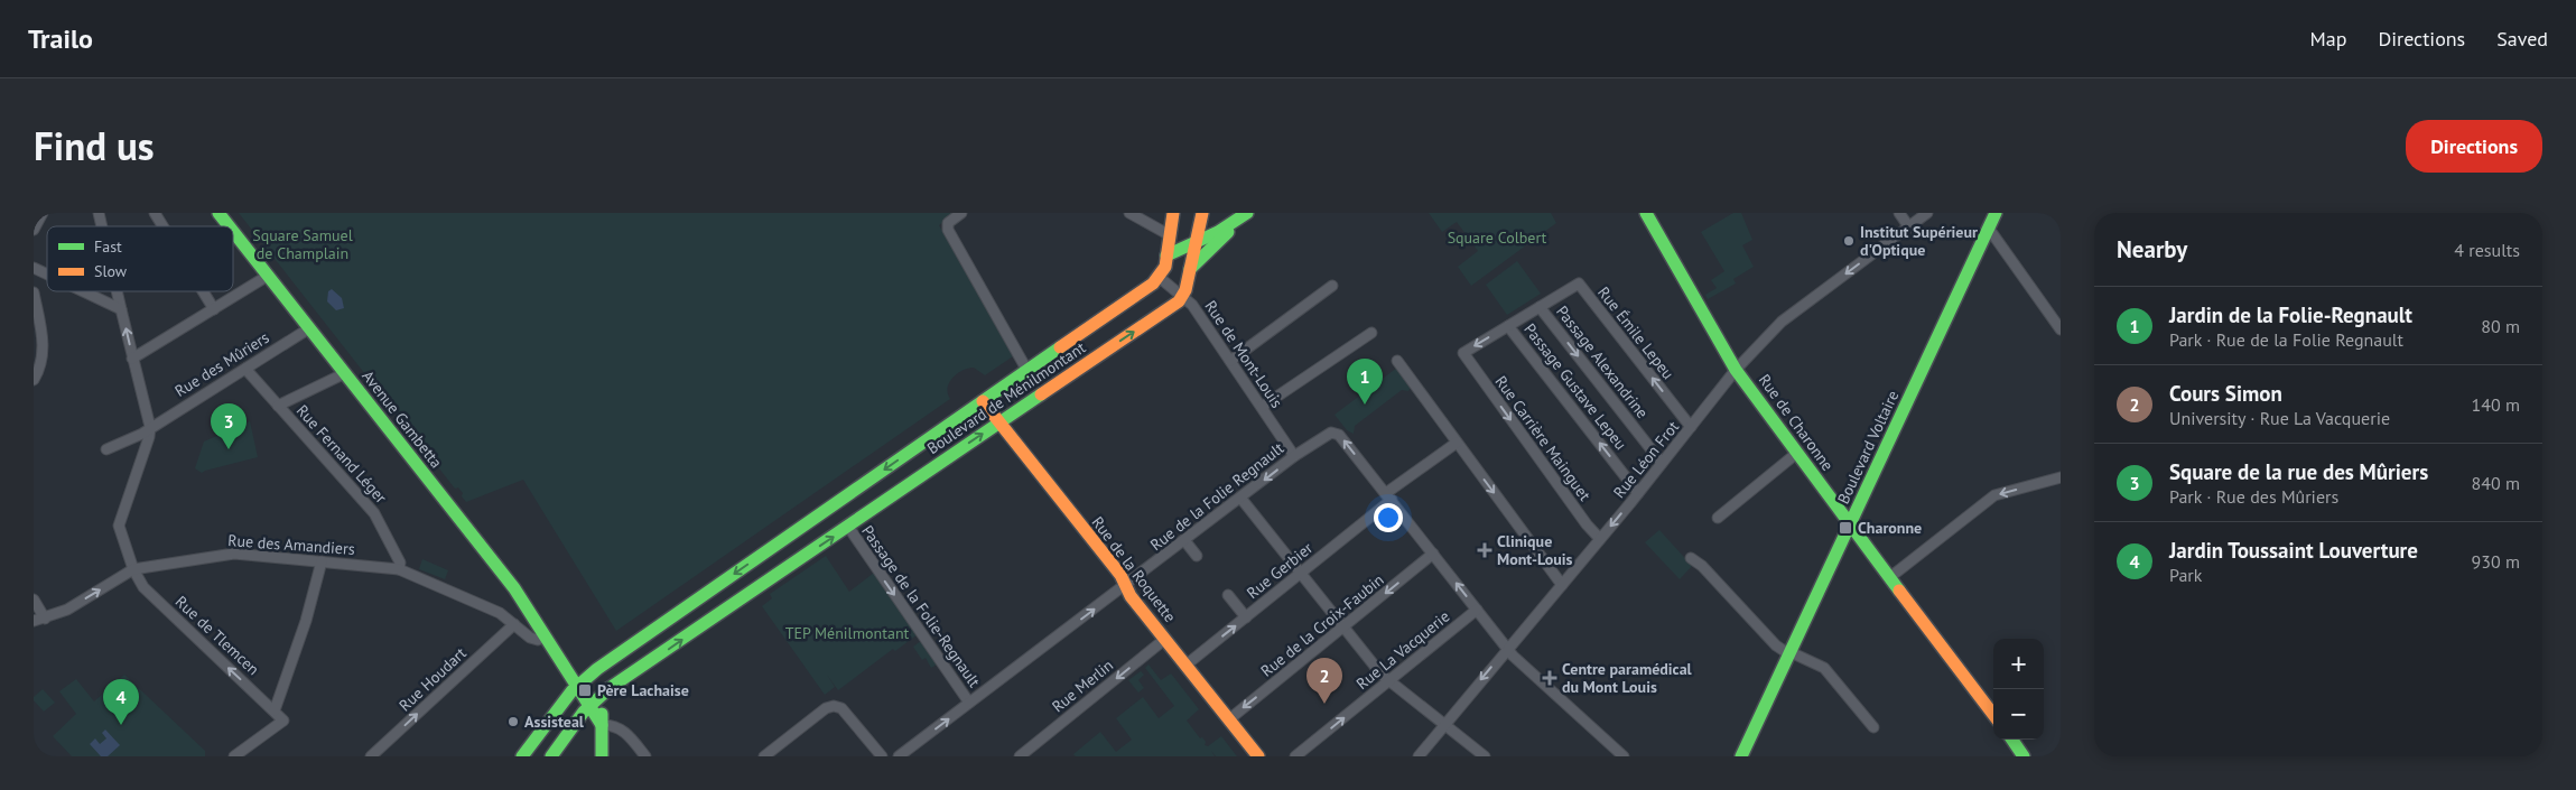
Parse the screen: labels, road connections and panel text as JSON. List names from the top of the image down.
{
  "streets": {
    "main road": [
      "Boulevard de Ménilmontant",
      "Avenue Gambetta",
      "Rue de Charonne",
      "Boulevard Voltaire",
      "Rue de la Roquette"
    ],
    "street": [
      "Rue Émile Lepeu",
      "Rue de Mont-Louis",
      "Passage Alexandrine",
      "Rue des Mûriers",
      "Passage Gustave Lepeu",
      "Rue Carrière Mainguet",
      "Rue Fernand Léger",
      "Rue Léon Frot",
      "Rue de la Folie Regnault",
      "Rue des Amandiers",
      "Rue Gerbier",
      "Passage de la Folie-Regnault",
      "Rue de la Croix-Faubin",
      "Rue de Tlemcen",
      "Rue La Vacquerie",
      "Rue Houdart",
      "Rue Merlin"
    ]
  },
  "crossings": [
    ["Rue Émile Lepeu", "Passage Alexandrine"],
    ["Rue Émile Lepeu", "Passage Gustave Lepeu"],
    ["Rue Émile Lepeu", "Rue Carrière Mainguet"],
    ["Rue Émile Lepeu", "Rue Léon Frot"],
    ["Rue de Mont-Louis", "Boulevard de Ménilmontant"],
    ["Rue de Mont-Louis", "Rue de la Folie Regnault"],
    ["Passage Alexandrine", "Rue Léon Frot"],
    ["Rue des Mûriers", "Avenue Gambetta"],
    ["Rue des Mûriers", "Rue Fernand Léger"],
    ["Rue des Mûriers", "Rue de Tlemcen"],
    ["Passage Gustave Lepeu", "Rue Léon Frot"],
    ["Boulevard de Ménilmontant", "Rue de la Roquette"],
    ["Boulevard de Ménilmontant", "Passage de la Folie-Regnault"],
    ["Avenue Gambetta", "Rue des Amandiers"],
    ["Rue de Charonne", "Boulevard Voltaire"],
    ["Rue de Charonne", "Rue Léon Frot"],
    ["Rue Carrière Mainguet", "Rue Léon Frot"],
    ["Rue Fernand Léger", "Rue des Amandiers"],
    ["Rue Léon Frot", "Rue de la Folie Regnault"],
    ["Rue de la Folie Regnault", "Rue de la Roquette"],
    ["Rue de la Folie Regnault", "Rue Gerbier"],
    ["Rue de la Folie Regnault", "Passage de la Folie-Regnault"],
    ["Rue de la Folie Regnault", "Rue de la Croix-Faubin"],
    ["Rue de la Folie Regnault", "Rue La Vacquerie"],
    ["Rue des Amandiers", "Rue de Tlemcen"],
    ["Rue des Amandiers", "Rue Houdart"],
    ["Rue de la Roquette", "Rue Gerbier"],
    ["Rue de la Roquette", "Rue de la Croix-Faubin"],
    ["Rue de la Roquette", "Rue Merlin"]
  ],
  "one_way": [
    "Passage Alexandrine",
    "Passage Gustave Lepeu",
    "Rue Léon Frot",
    "Passage de la Folie-Regnault",
    "Rue de la Croix-Faubin",
    "Rue de Tlemcen",
    "Rue La Vacquerie",
    "Rue Houdart",
    "Rue Merlin"
  ],
  "parks": ["Square Samuel de Champlain", "Square Colbert", "TEP Ménilmontant"],
  "places": {
    "other": ["Institut Supérieur d'Optique", "Assisteal"],
    "transit": ["Charonne", "Père Lachaise"],
    "health": ["Clinique Mont-Louis", "Centre paramédical du Mont Louis"]
  },
  "legend": ["Fast", "Slow"],
  "page": {
    "header": "Trailo",
    "nav": ["Map", "Directions", "Saved"],
    "title": "Find us",
    "buttons": "Directions",
    "heading": ["Nearby", "4 results"],
    "list": [
      {
        "mark": "1",
        "name": "Jardin de la Folie-Regnault",
        "note": "Park · Rue de la Folie Regnault",
        "value": "80 m"
      },
      {
        "mark": "2",
        "name": "Cours Simon",
        "note": "University · Rue La Vacquerie",
        "value": "140 m"
      },
      {
        "mark": "3",
        "name": "Square de la rue des Mûriers",
        "note": "Park · Rue des Mûriers",
        "value": "840 m"
      },
      {
        "mark": "4",
        "name": "Jardin Toussaint Louverture",
        "note": "Park",
        "value": "930 m"
      }
    ],
    "pins": [
      "1",
      "3",
      "2",
      "4"
    ],
    "map_buttons": ["+", "−"]
  }
}
